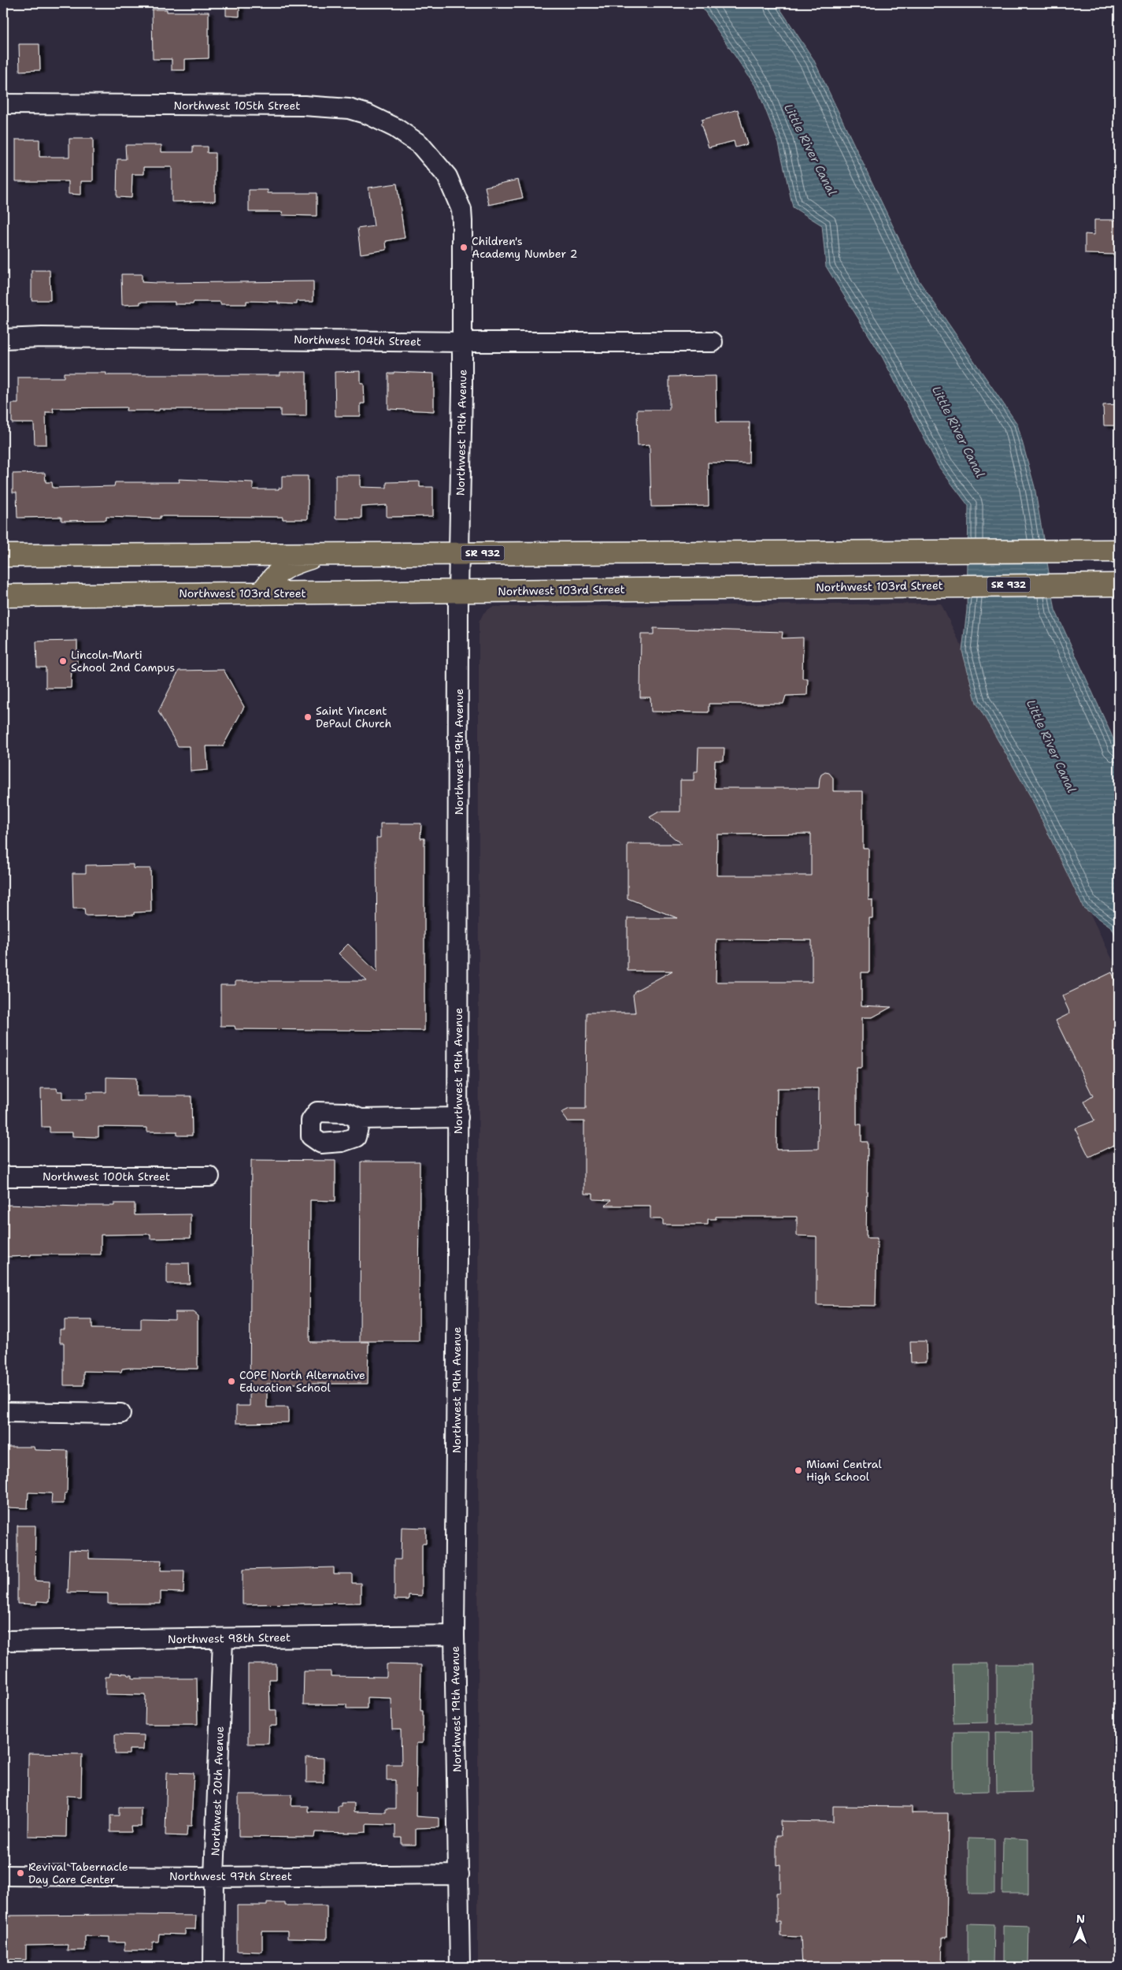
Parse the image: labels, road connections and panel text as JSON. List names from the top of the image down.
{
  "streets": {
    "main road": ["SR 932", "Northwest 103rd Street"],
    "street": [
      "Northwest 105th Street",
      "Northwest 104th Street",
      "Northwest 19th Avenue",
      "Northwest 100th Street",
      "Northwest 98th Street",
      "Northwest 20th Avenue",
      "Northwest 97th Street"
    ]
  },
  "crossings": [
    ["Northwest 105th Street", "Northwest 19th Avenue"],
    ["Northwest 104th Street", "Northwest 19th Avenue"],
    ["Northwest 19th Avenue", "SR 932"],
    ["Northwest 19th Avenue", "Northwest 103rd Street"],
    ["Northwest 19th Avenue", "Northwest 98th Street"],
    ["Northwest 19th Avenue", "Northwest 97th Street"],
    ["Northwest 98th Street", "Northwest 20th Avenue"],
    ["Northwest 20th Avenue", "Northwest 97th Street"]
  ],
  "water": ["Little River Canal"],
  "places": [
    "Children's Academy Number 2",
    "Lincoln-Marti School 2nd Campus",
    "Saint Vincent DePaul Church",
    "COPE North Alternative Education School",
    "Miami Central High School",
    "Revival Tabernacle Day Care Center"
  ],
  "north": "top"
}
